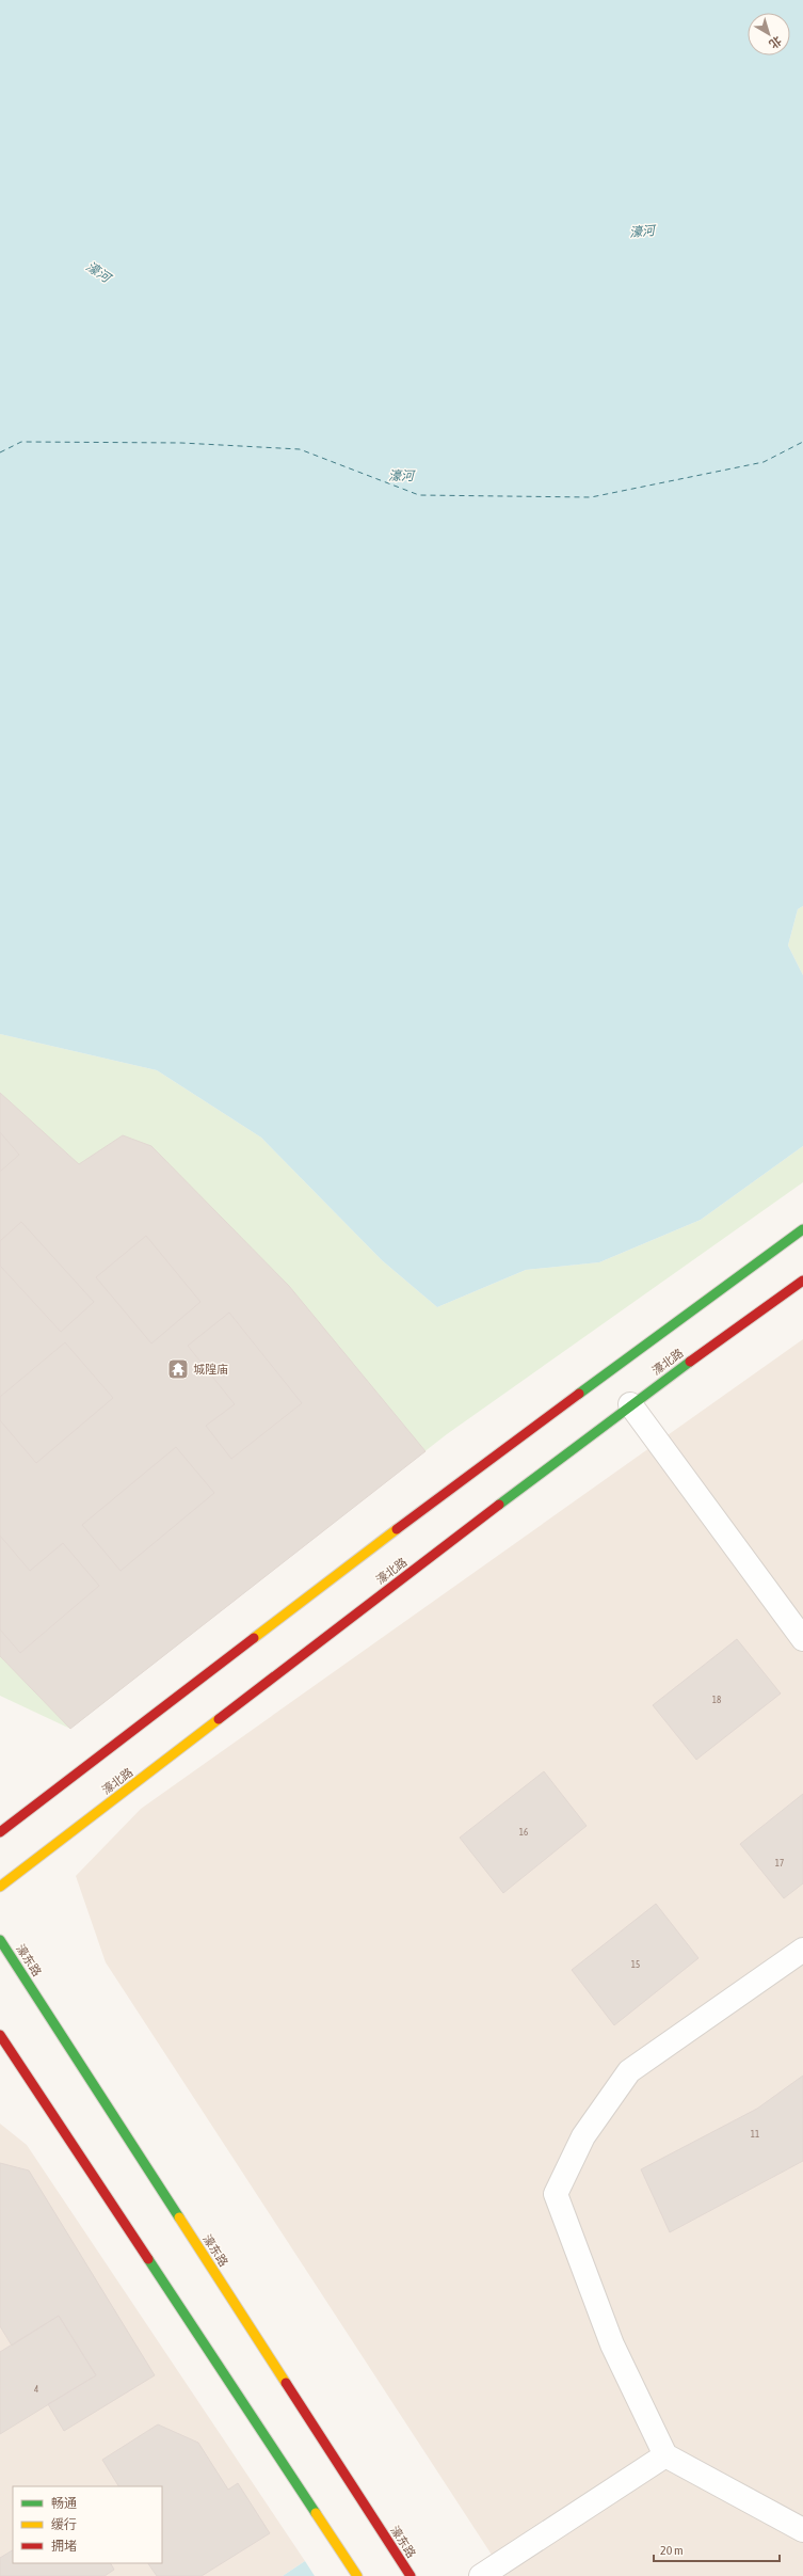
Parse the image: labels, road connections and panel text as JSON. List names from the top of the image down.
{
  "streets": {
    "street": ["濠北路", "濠东路"]
  },
  "water": ["濠河"],
  "places": {
    "temple": ["城隍庙"]
  },
  "house_numbers": [
    "18",
    "16",
    "17",
    "15",
    "11",
    "4"
  ],
  "legend": ["畅通", "缓行", "拥堵"],
  "scale_bar": "20 m",
  "north": "bottom right"
}
